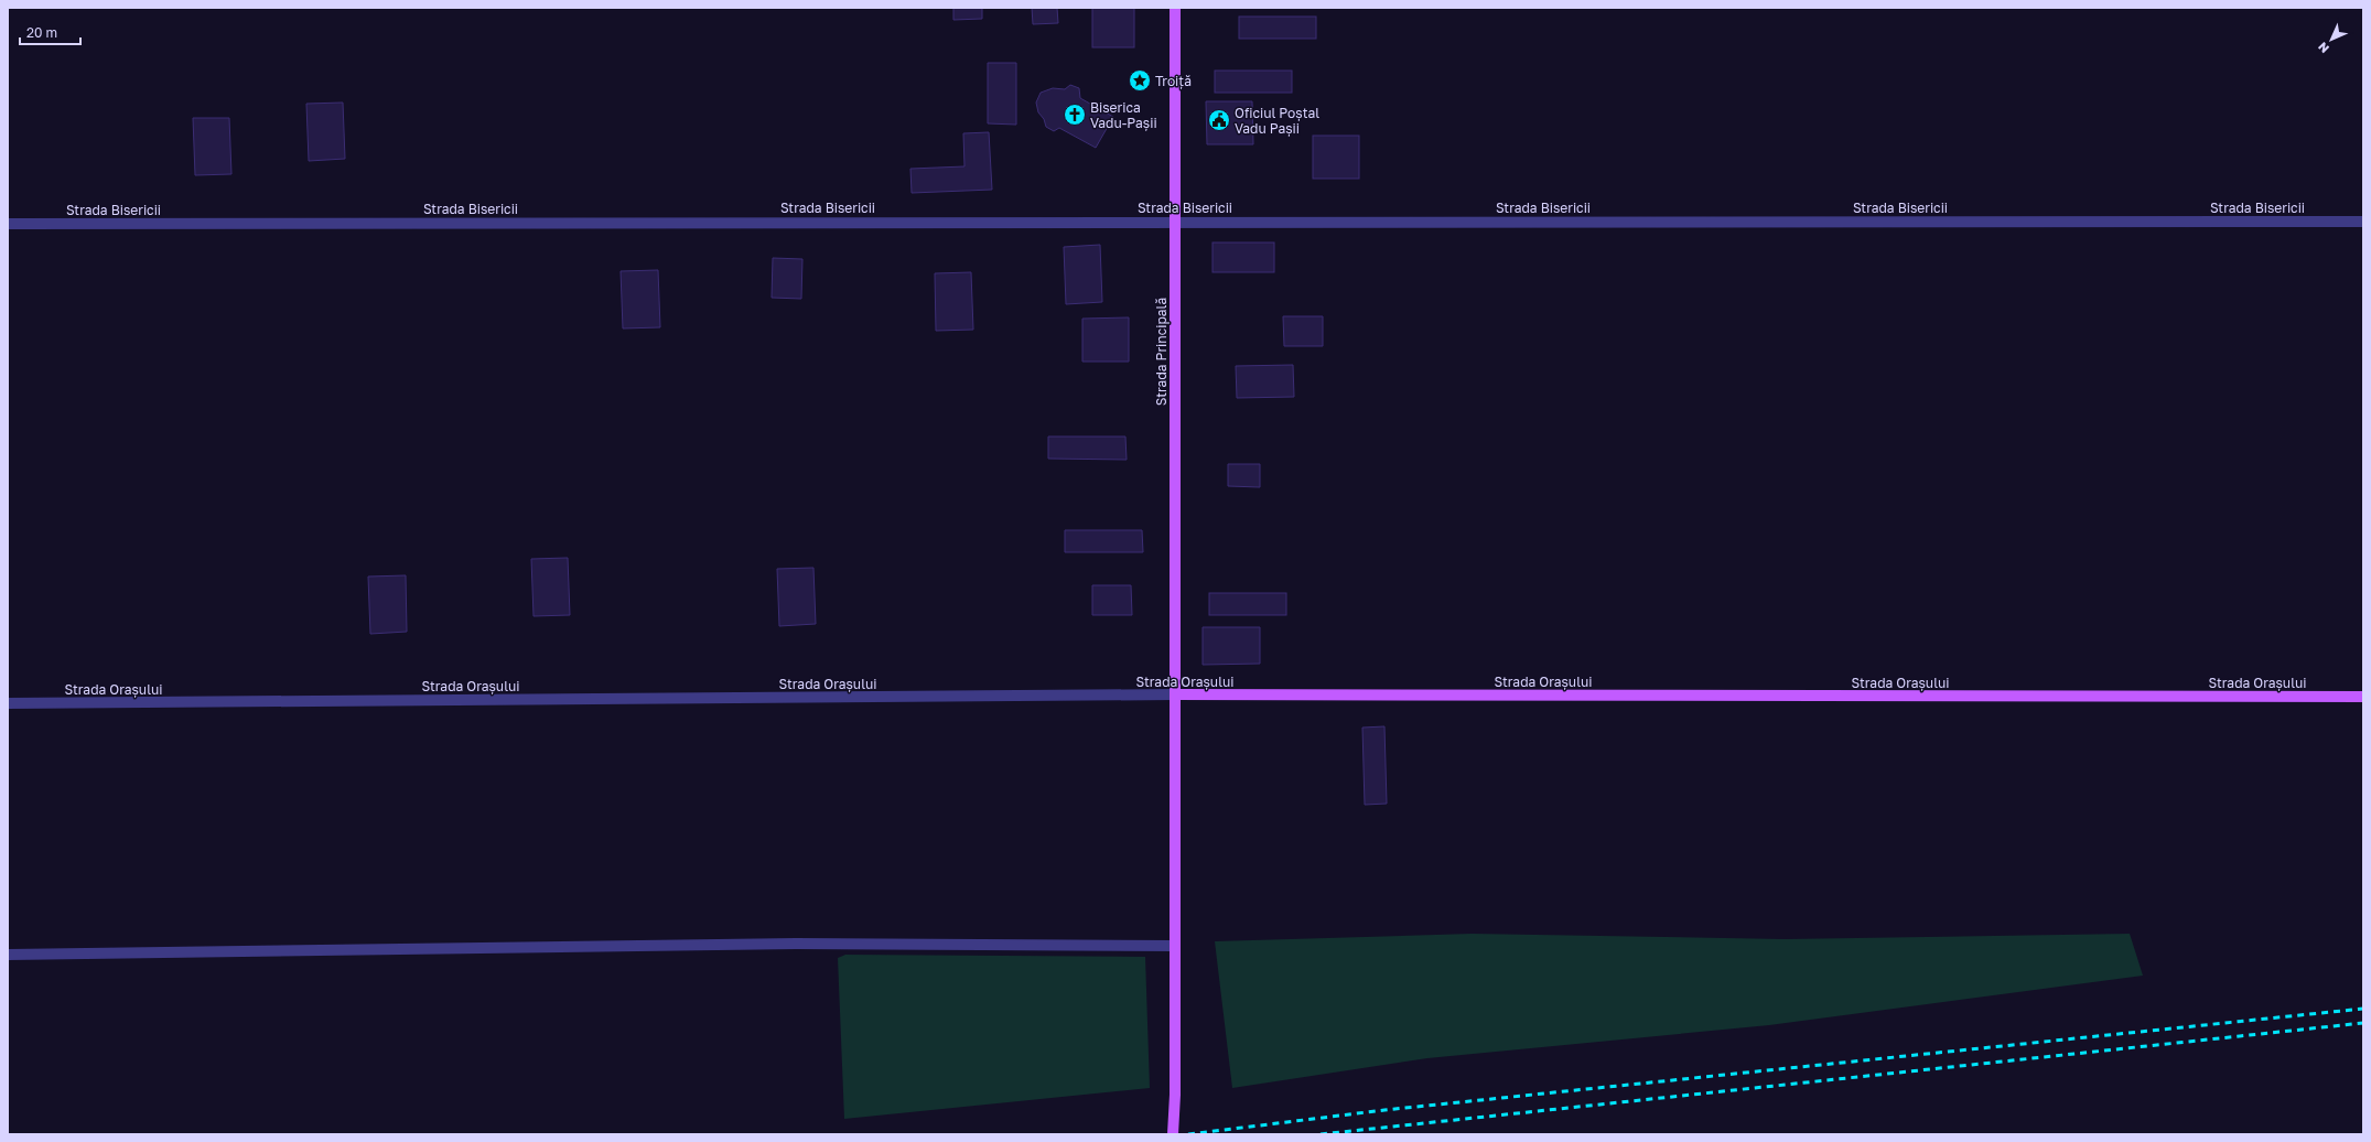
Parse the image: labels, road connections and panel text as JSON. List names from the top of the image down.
{
  "streets": {
    "main road": ["Strada Principală", "Strada Orașului"],
    "street": ["Strada Bisericii"]
  },
  "crossings": [
    ["Strada Bisericii", "Strada Principală"],
    ["Strada Principală", "Strada Orașului"]
  ],
  "places": {
    "place": ["Troiță"],
    "church": ["Biserica Vadu-Pașii"],
    "public building": ["Oficiul Poștal Vadu Pașii"]
  },
  "scale_bar": "20 m",
  "north": "bottom left"
}
